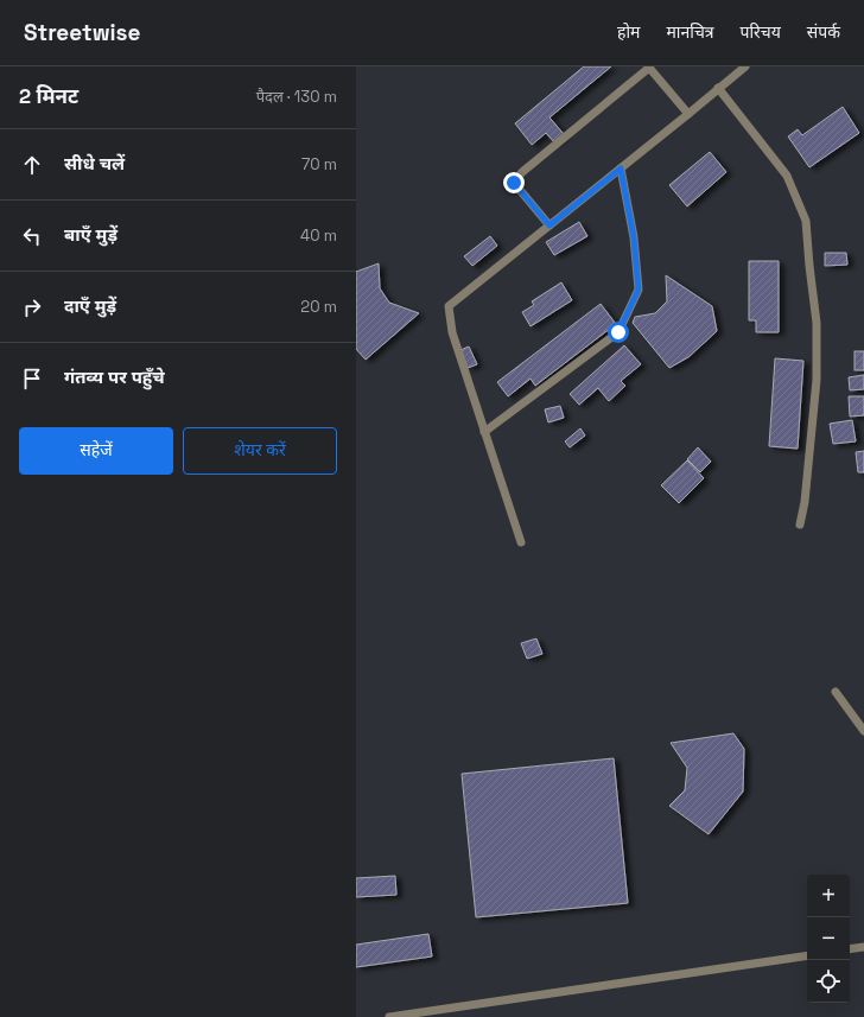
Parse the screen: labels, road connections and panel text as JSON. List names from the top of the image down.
{
  "page": {
    "header": "Streetwise",
    "nav": [
      "होम",
      "मानचित्र",
      "परिचय",
      "संपर्क"
    ],
    "heading": ["2 मिनट", "पैदल · 130 m"],
    "list": [
      ["सीधे चलें", "70 m"],
      ["बाएँ मुड़ें", "40 m"],
      ["दाएँ मुड़ें", "20 m"],
      "गंतव्य पर पहुँचे"
    ],
    "buttons": ["सहेजें", "शेयर करें"],
    "map_buttons": ["+", "−"]
  }
}
